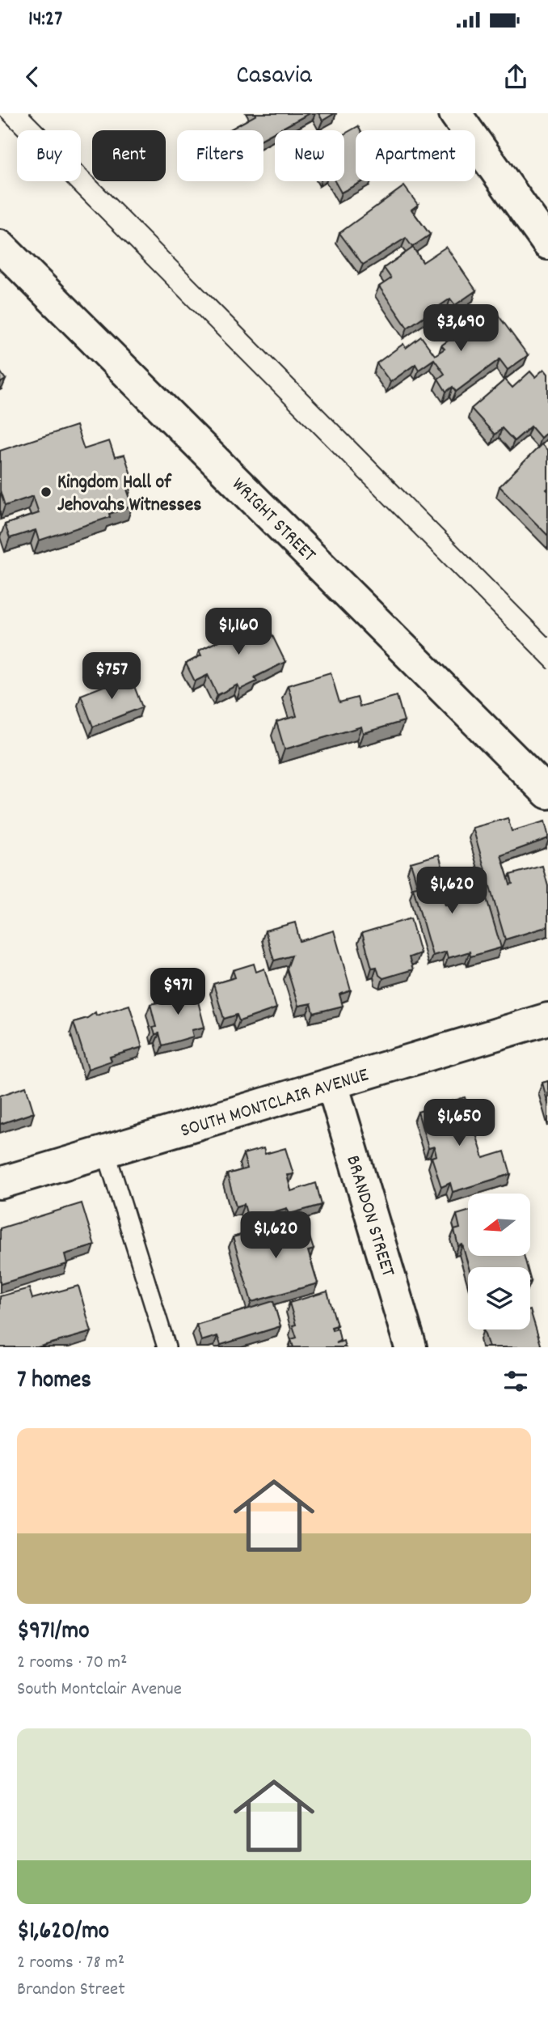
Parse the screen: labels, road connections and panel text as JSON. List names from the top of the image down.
{
  "streets": {
    "street": ["WRIGHT STREET", "SOUTH MONTCLAIR AVENUE", "BRANDON STREET"]
  },
  "crossings": [
    ["SOUTH MONTCLAIR AVENUE", "BRANDON STREET"]
  ],
  "places": ["Kingdom Hall of Jehovahs Witnesses"],
  "north": "left",
  "page": {
    "status": "14:27",
    "header": "Casavia",
    "chip": [
      "Buy",
      "Rent",
      "Filters",
      "New",
      "Apartment"
    ],
    "price": [
      "$3,690",
      "$1,160",
      "$757",
      "$1,620",
      "$971",
      "$1,650",
      "$1,620"
    ],
    "heading": "7 homes",
    "list": [
      {
        "name": "$971/mo",
        "note": "2 rooms · 70 m² · South Montclair Avenue"
      },
      {
        "name": "$1,620/mo",
        "note": "2 rooms · 78 m² · Brandon Street"
      }
    ]
  }
}
